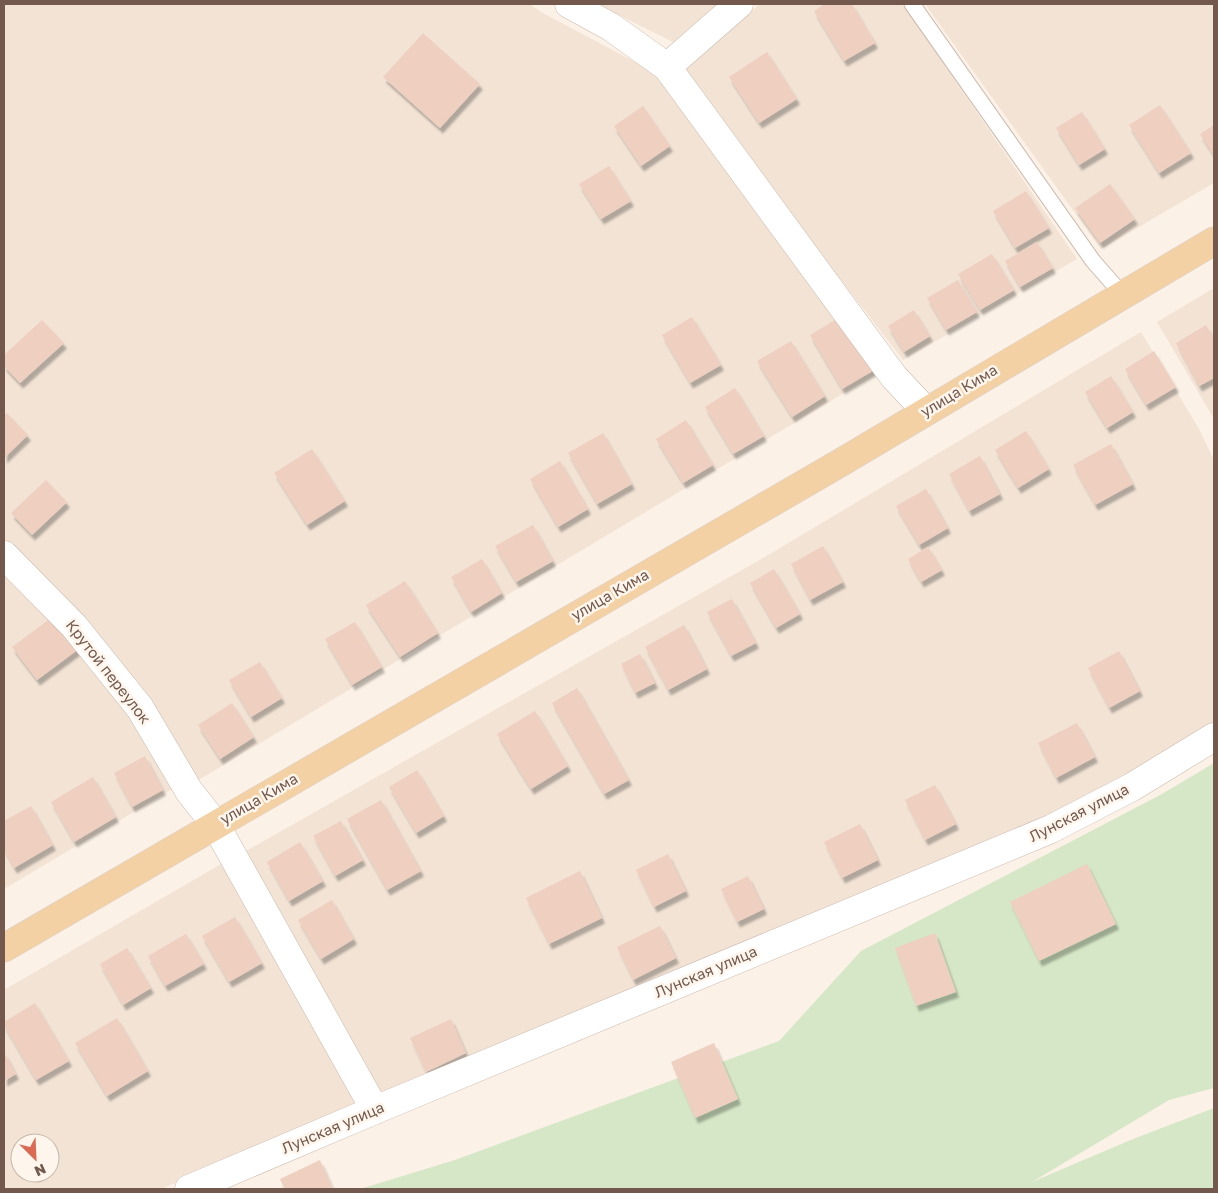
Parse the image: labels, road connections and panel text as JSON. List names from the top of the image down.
{
  "streets": {
    "main road": ["улица Кима"],
    "street": ["Крутой переулок", "Лунская улица"]
  },
  "crossings": [
    ["улица Кима", "Крутой переулок"],
    ["Крутой переулок", "Лунская улица"]
  ],
  "north": "bottom right"
}
